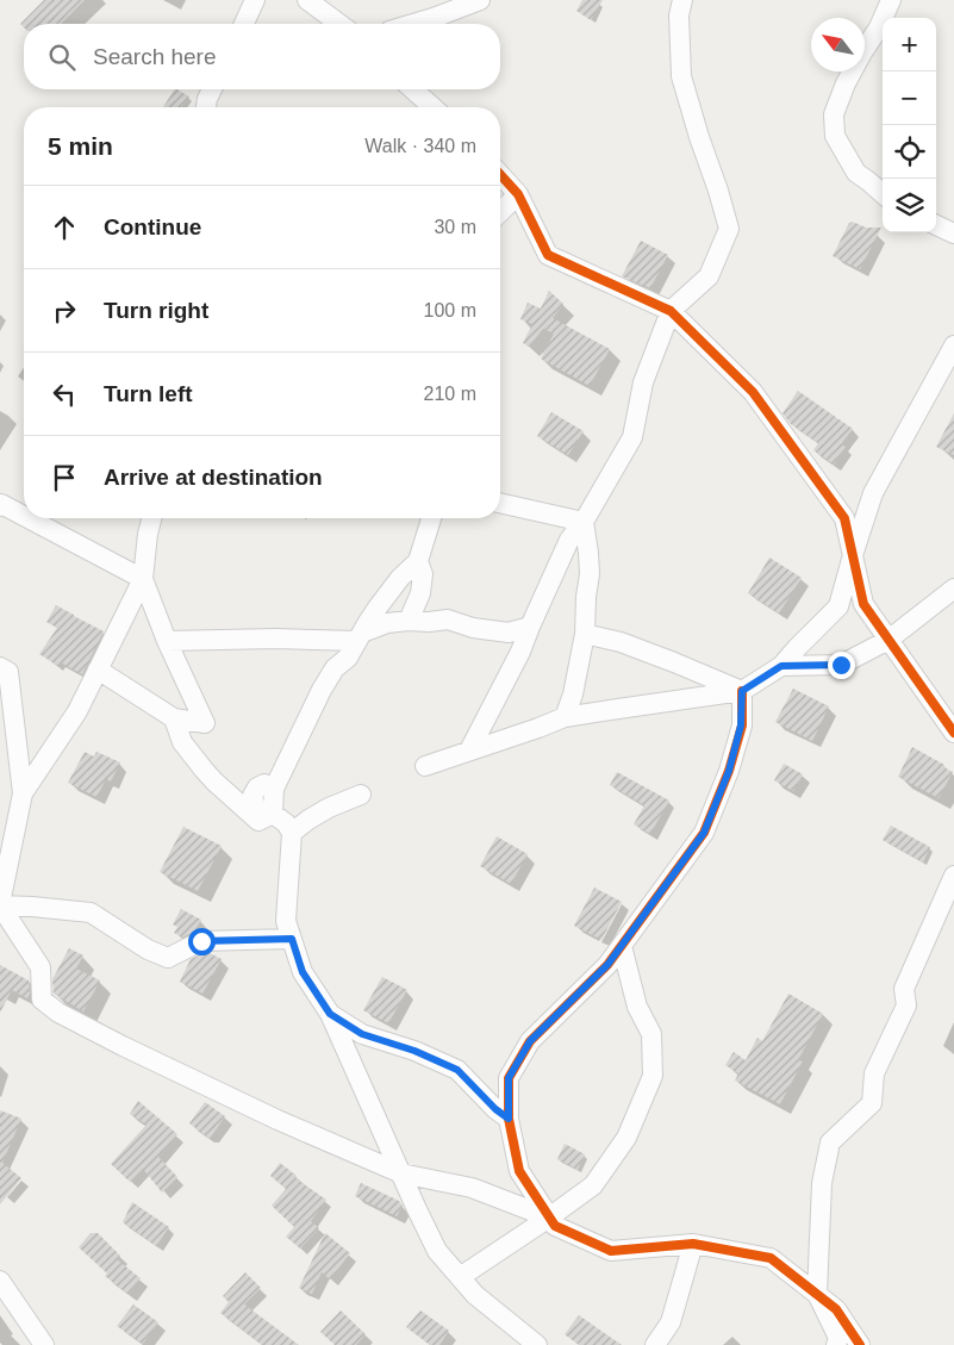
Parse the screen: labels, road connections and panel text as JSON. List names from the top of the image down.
{
  "north": "top left",
  "page": {
    "map_buttons": ["+", "−"],
    "search": "Search here",
    "heading": ["5 min", "Walk · 340 m"],
    "list": [
      ["Continue", "30 m"],
      ["Turn right", "100 m"],
      ["Turn left", "210 m"],
      "Arrive at destination"
    ]
  }
}
